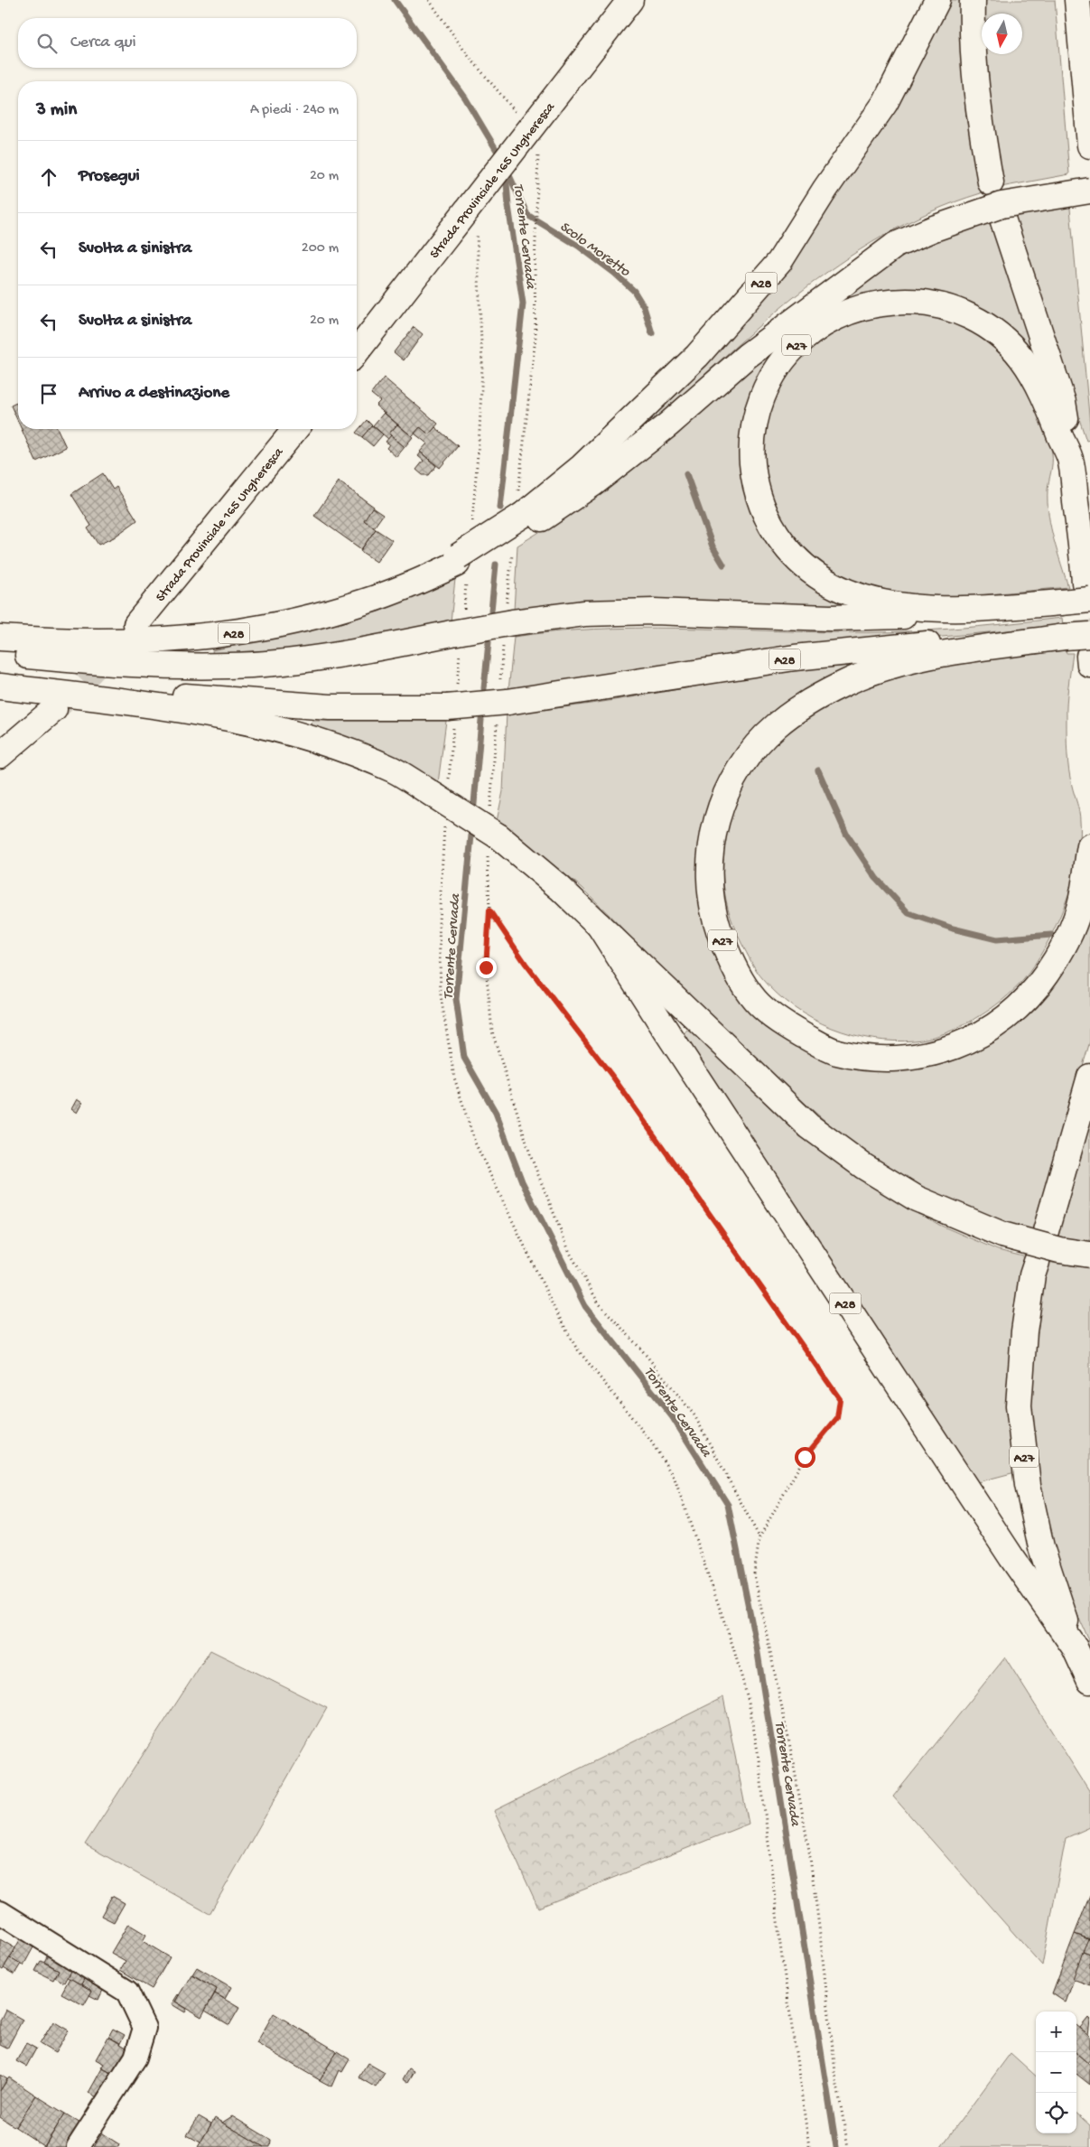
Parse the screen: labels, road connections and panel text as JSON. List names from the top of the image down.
{
  "streets": {
    "main road": ["Strada Provinciale 165 Ungheresca", "A28", "A27"]
  },
  "crossings": [
    ["A28", "A27"]
  ],
  "water": ["Torrente Cervada", "Scolo Moretto"],
  "north": "bottom",
  "page": {
    "search": "Cerca qui",
    "heading": ["3 min", "A piedi · 240 m"],
    "list": [
      ["Prosegui", "20 m"],
      ["Svolta a sinistra", "200 m"],
      ["Svolta a sinistra", "20 m"],
      "Arrivo a destinazione"
    ],
    "map_buttons": ["+", "−"]
  }
}
